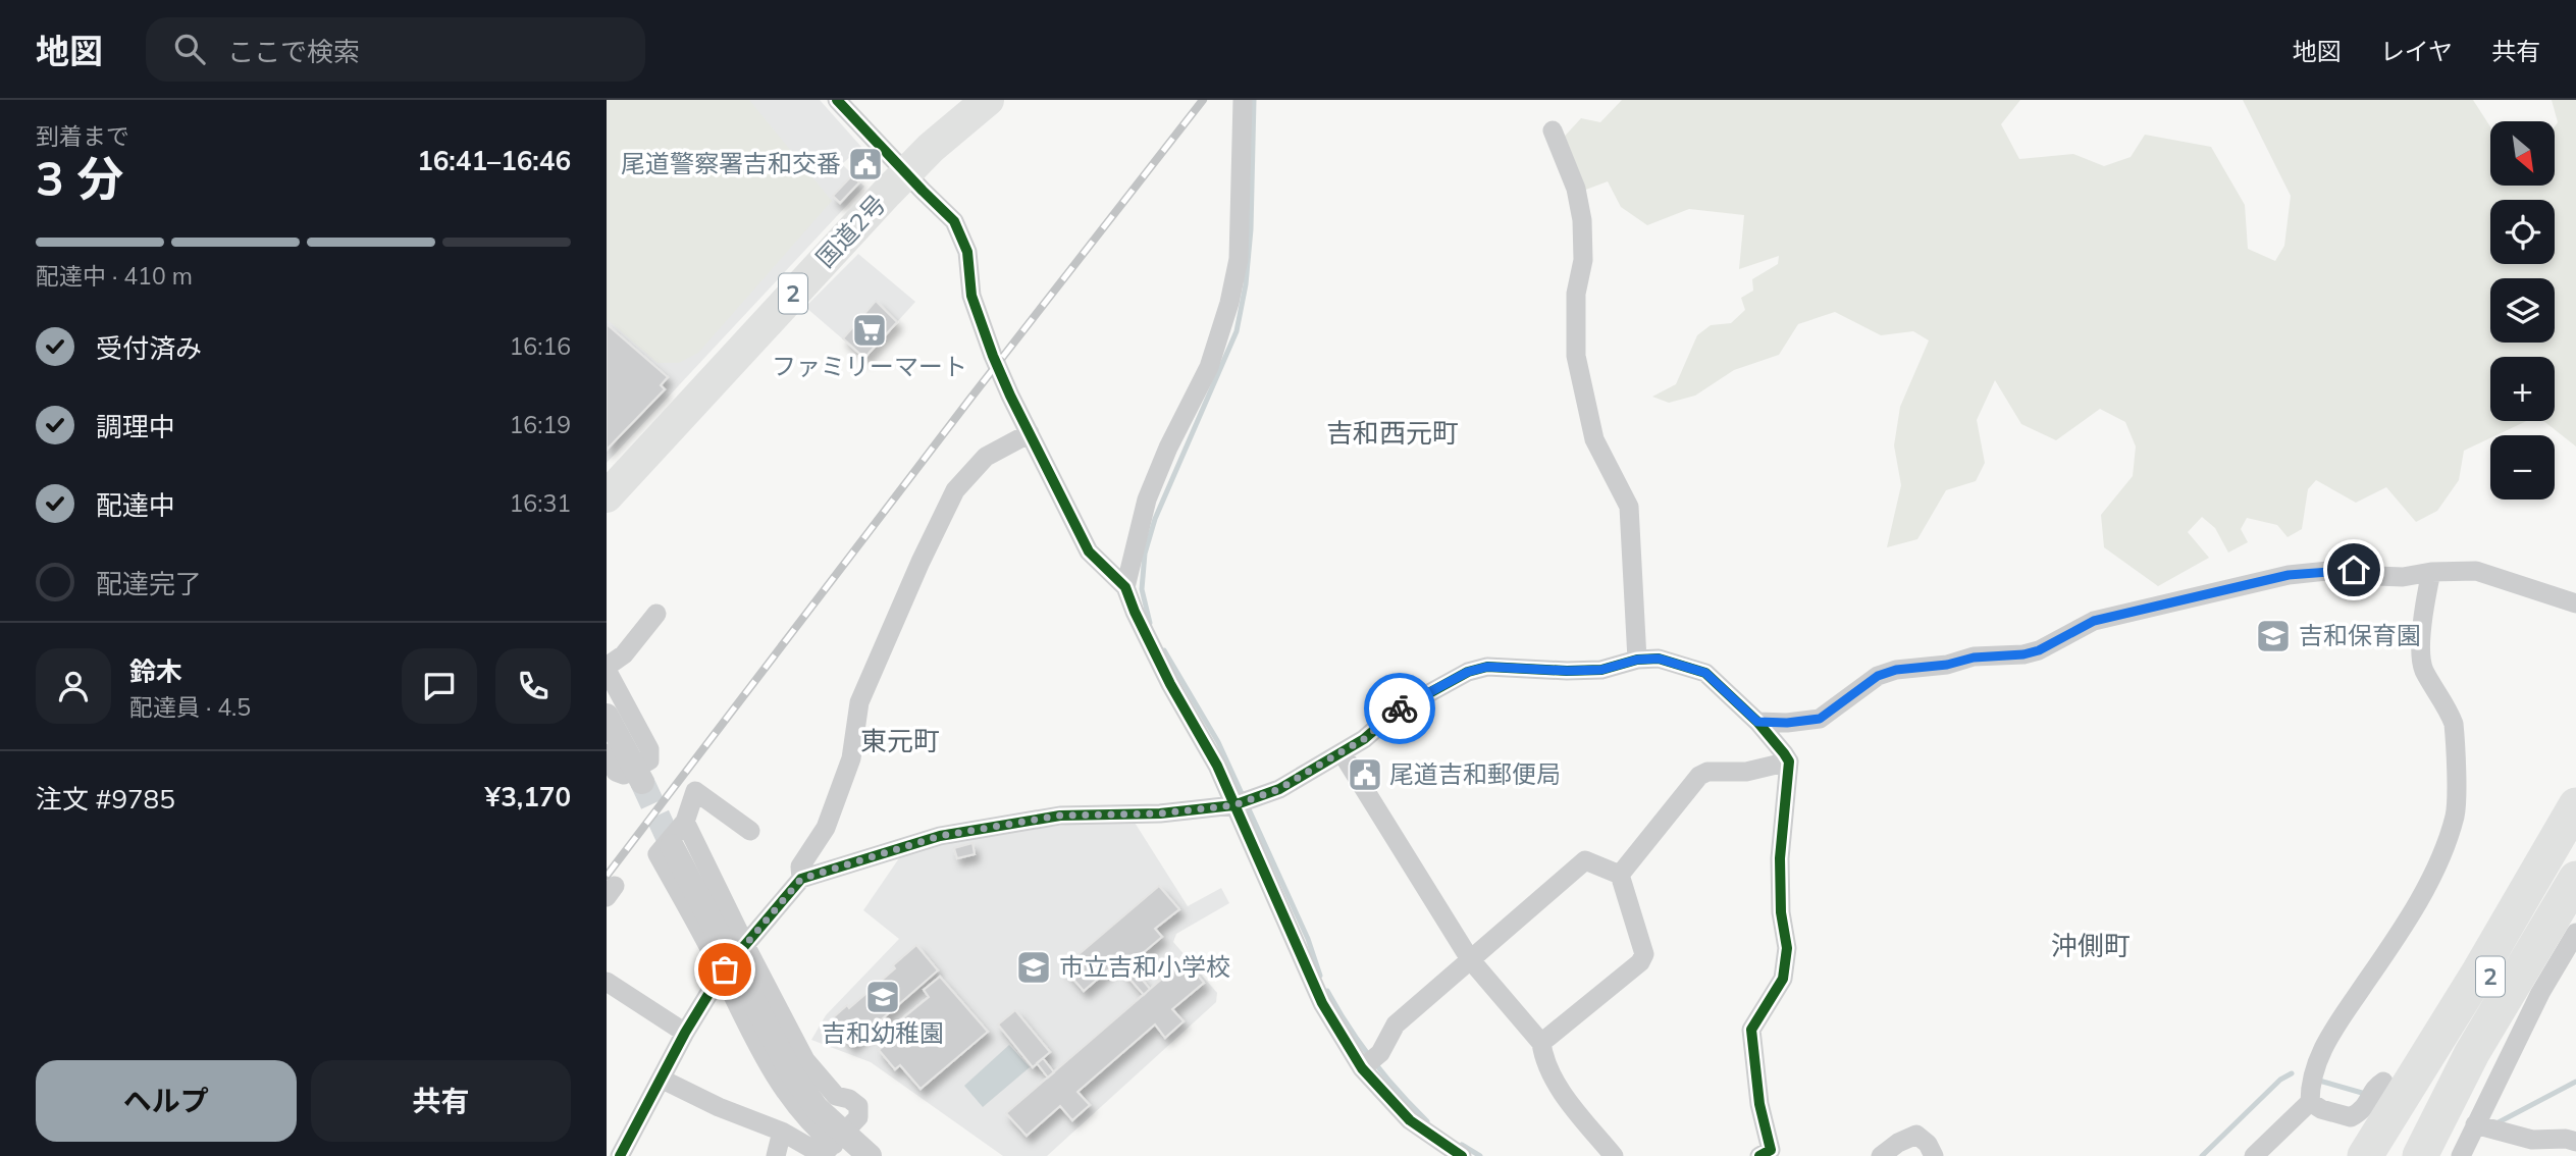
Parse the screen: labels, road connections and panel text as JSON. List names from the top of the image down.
{
  "streets": {
    "highway": ["国道2号", "2"]
  },
  "districts": ["吉和西元町", "東元町", "沖側町"],
  "places": {
    "public building": ["尾道警察署吉和交番", "尾道吉和郵便局"],
    "supermarket": ["ファミリーマート"],
    "school or university": ["吉和保育園", "市立吉和小学校", "吉和幼稚園"]
  },
  "north": "bottom right",
  "page": {
    "header": "地図",
    "search": "ここで検索",
    "nav": ["地図", "レイヤ", "共有"],
    "heading": ["3 分", "到着まで", "16:41–16:46"],
    "panel": [
      "鈴木",
      "配達員 · 4.5",
      "注文 #9785",
      "¥3,170"
    ],
    "map_buttons": ["+", "−"],
    "bar": "配達中 · 410 m",
    "list": [
      ["受付済み", "16:16"],
      ["調理中", "16:19"],
      ["配達中", "16:31"],
      "配達完了"
    ],
    "buttons": ["ヘルプ", "共有"]
  }
}
